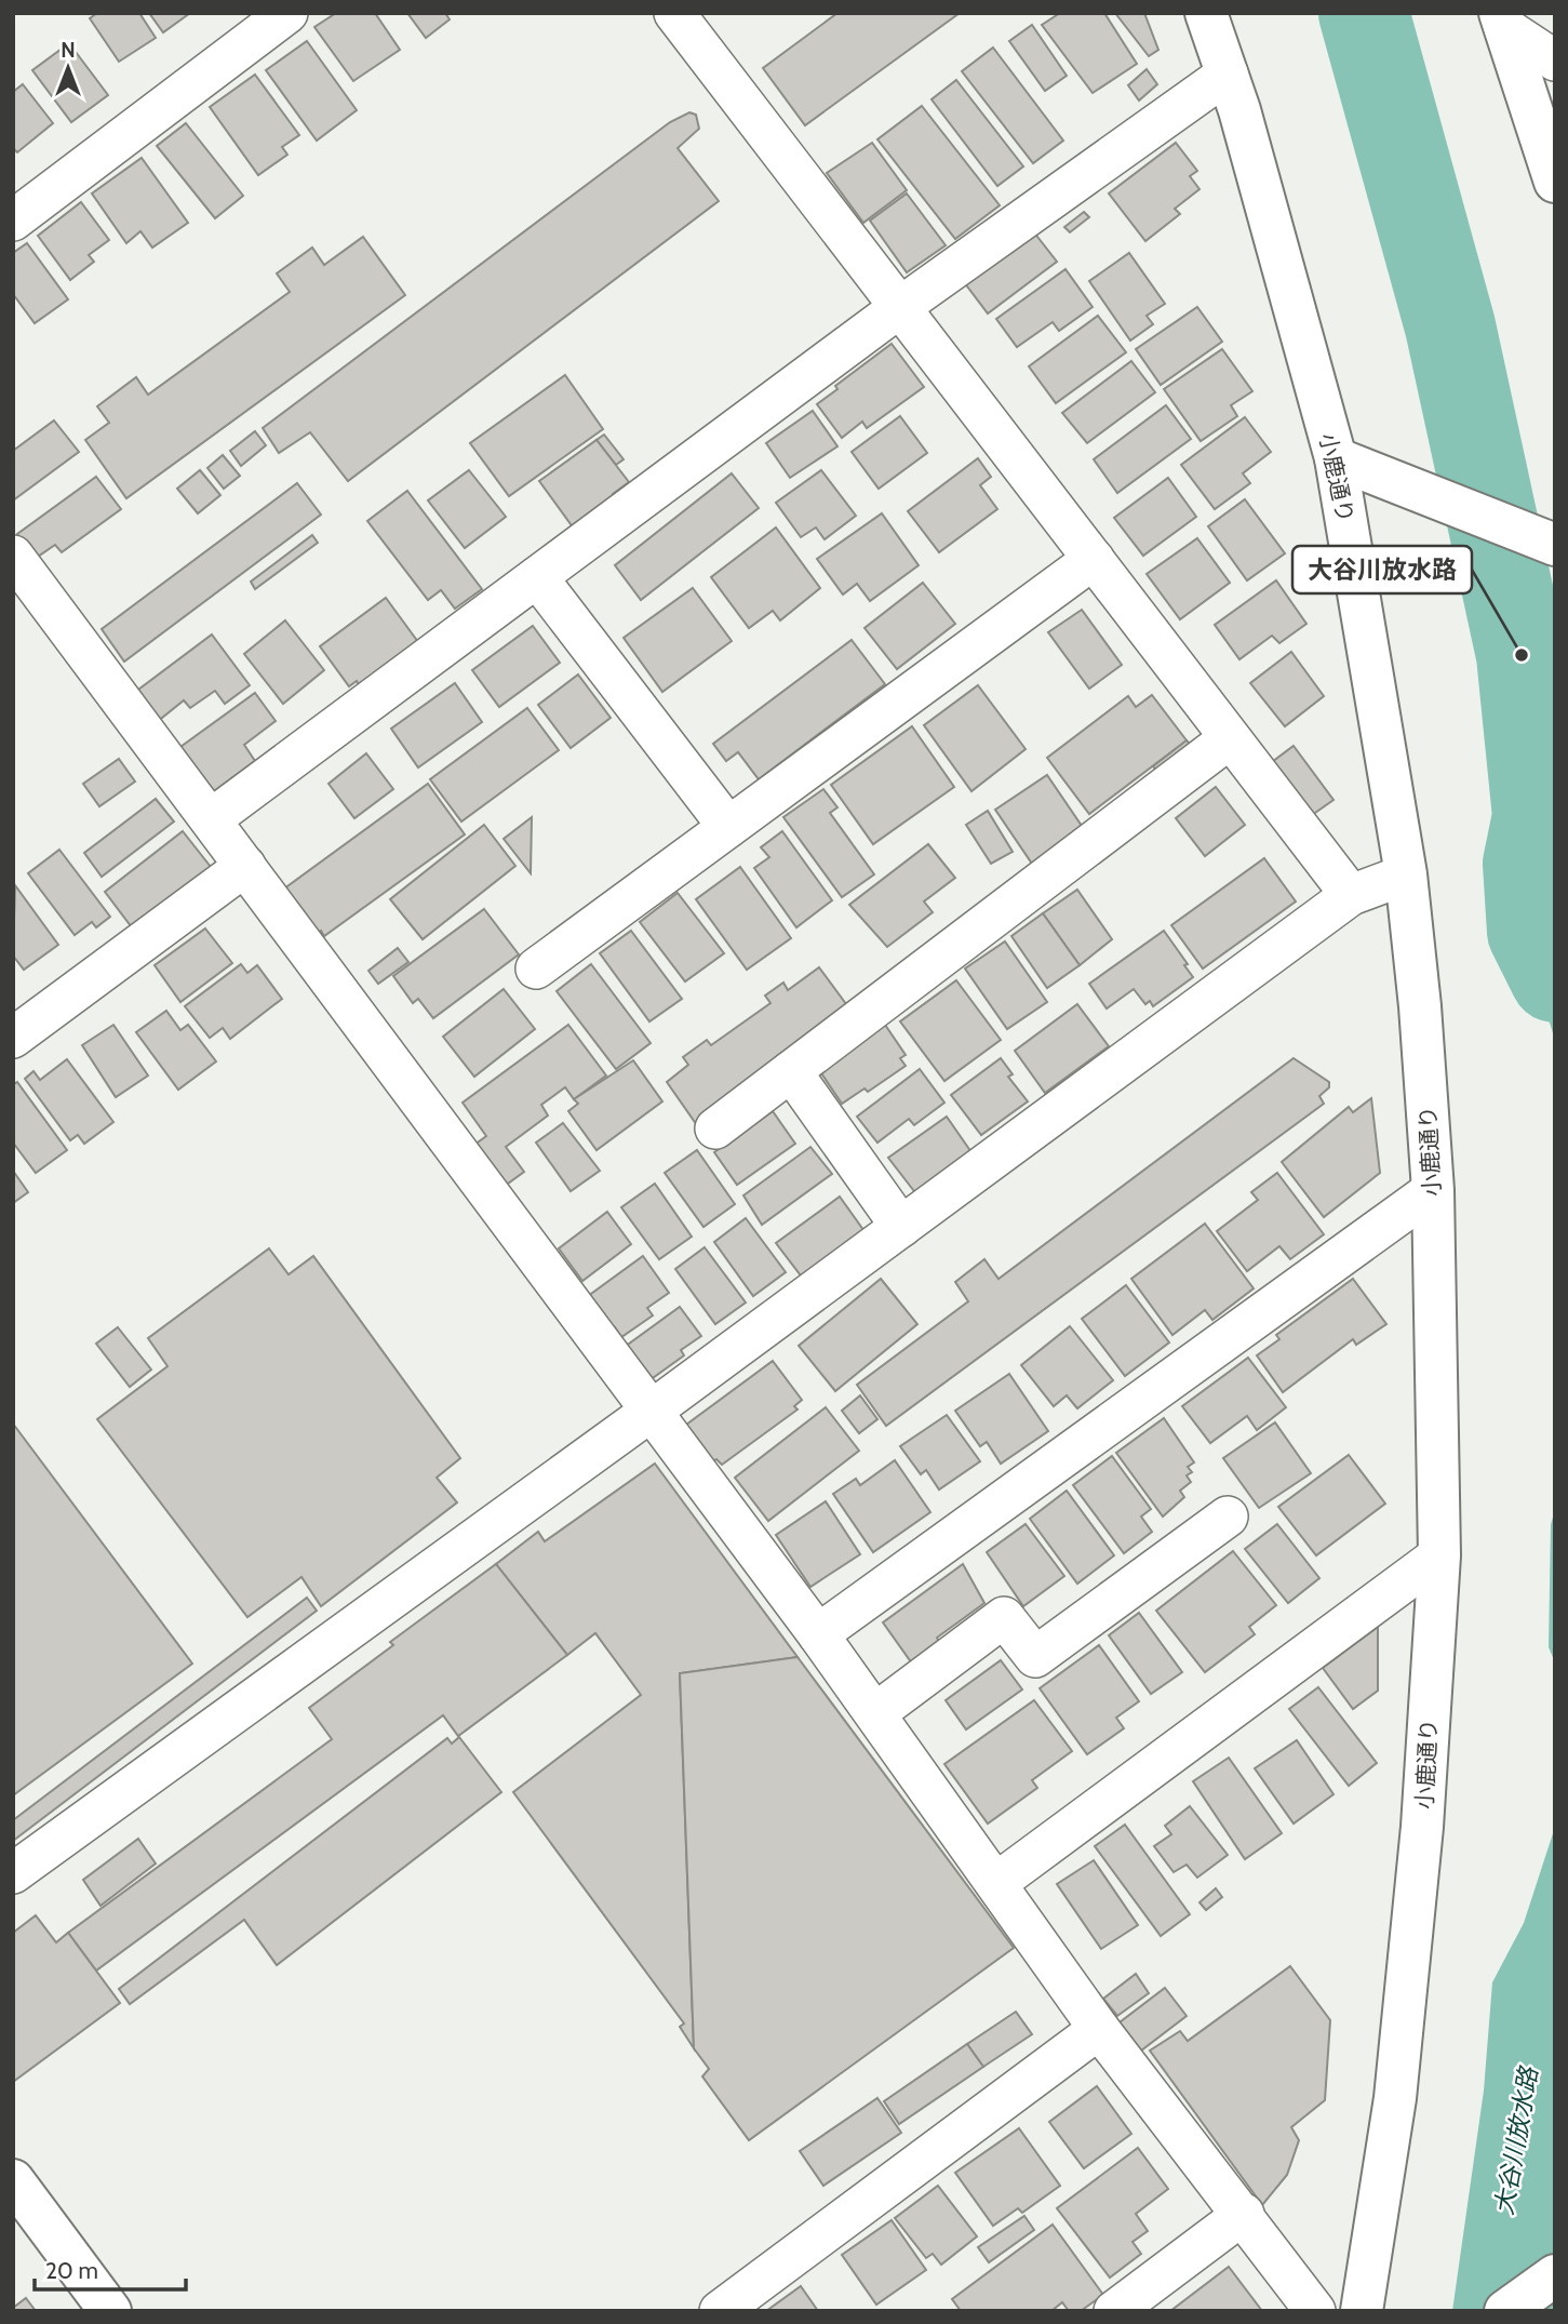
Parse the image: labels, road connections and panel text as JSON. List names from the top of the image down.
{
  "streets": {
    "street": ["小鹿通り"]
  },
  "water": ["大谷川放水路"],
  "places": ["大谷川放水路"],
  "scale_bar": "20 m",
  "north": "top"
}
